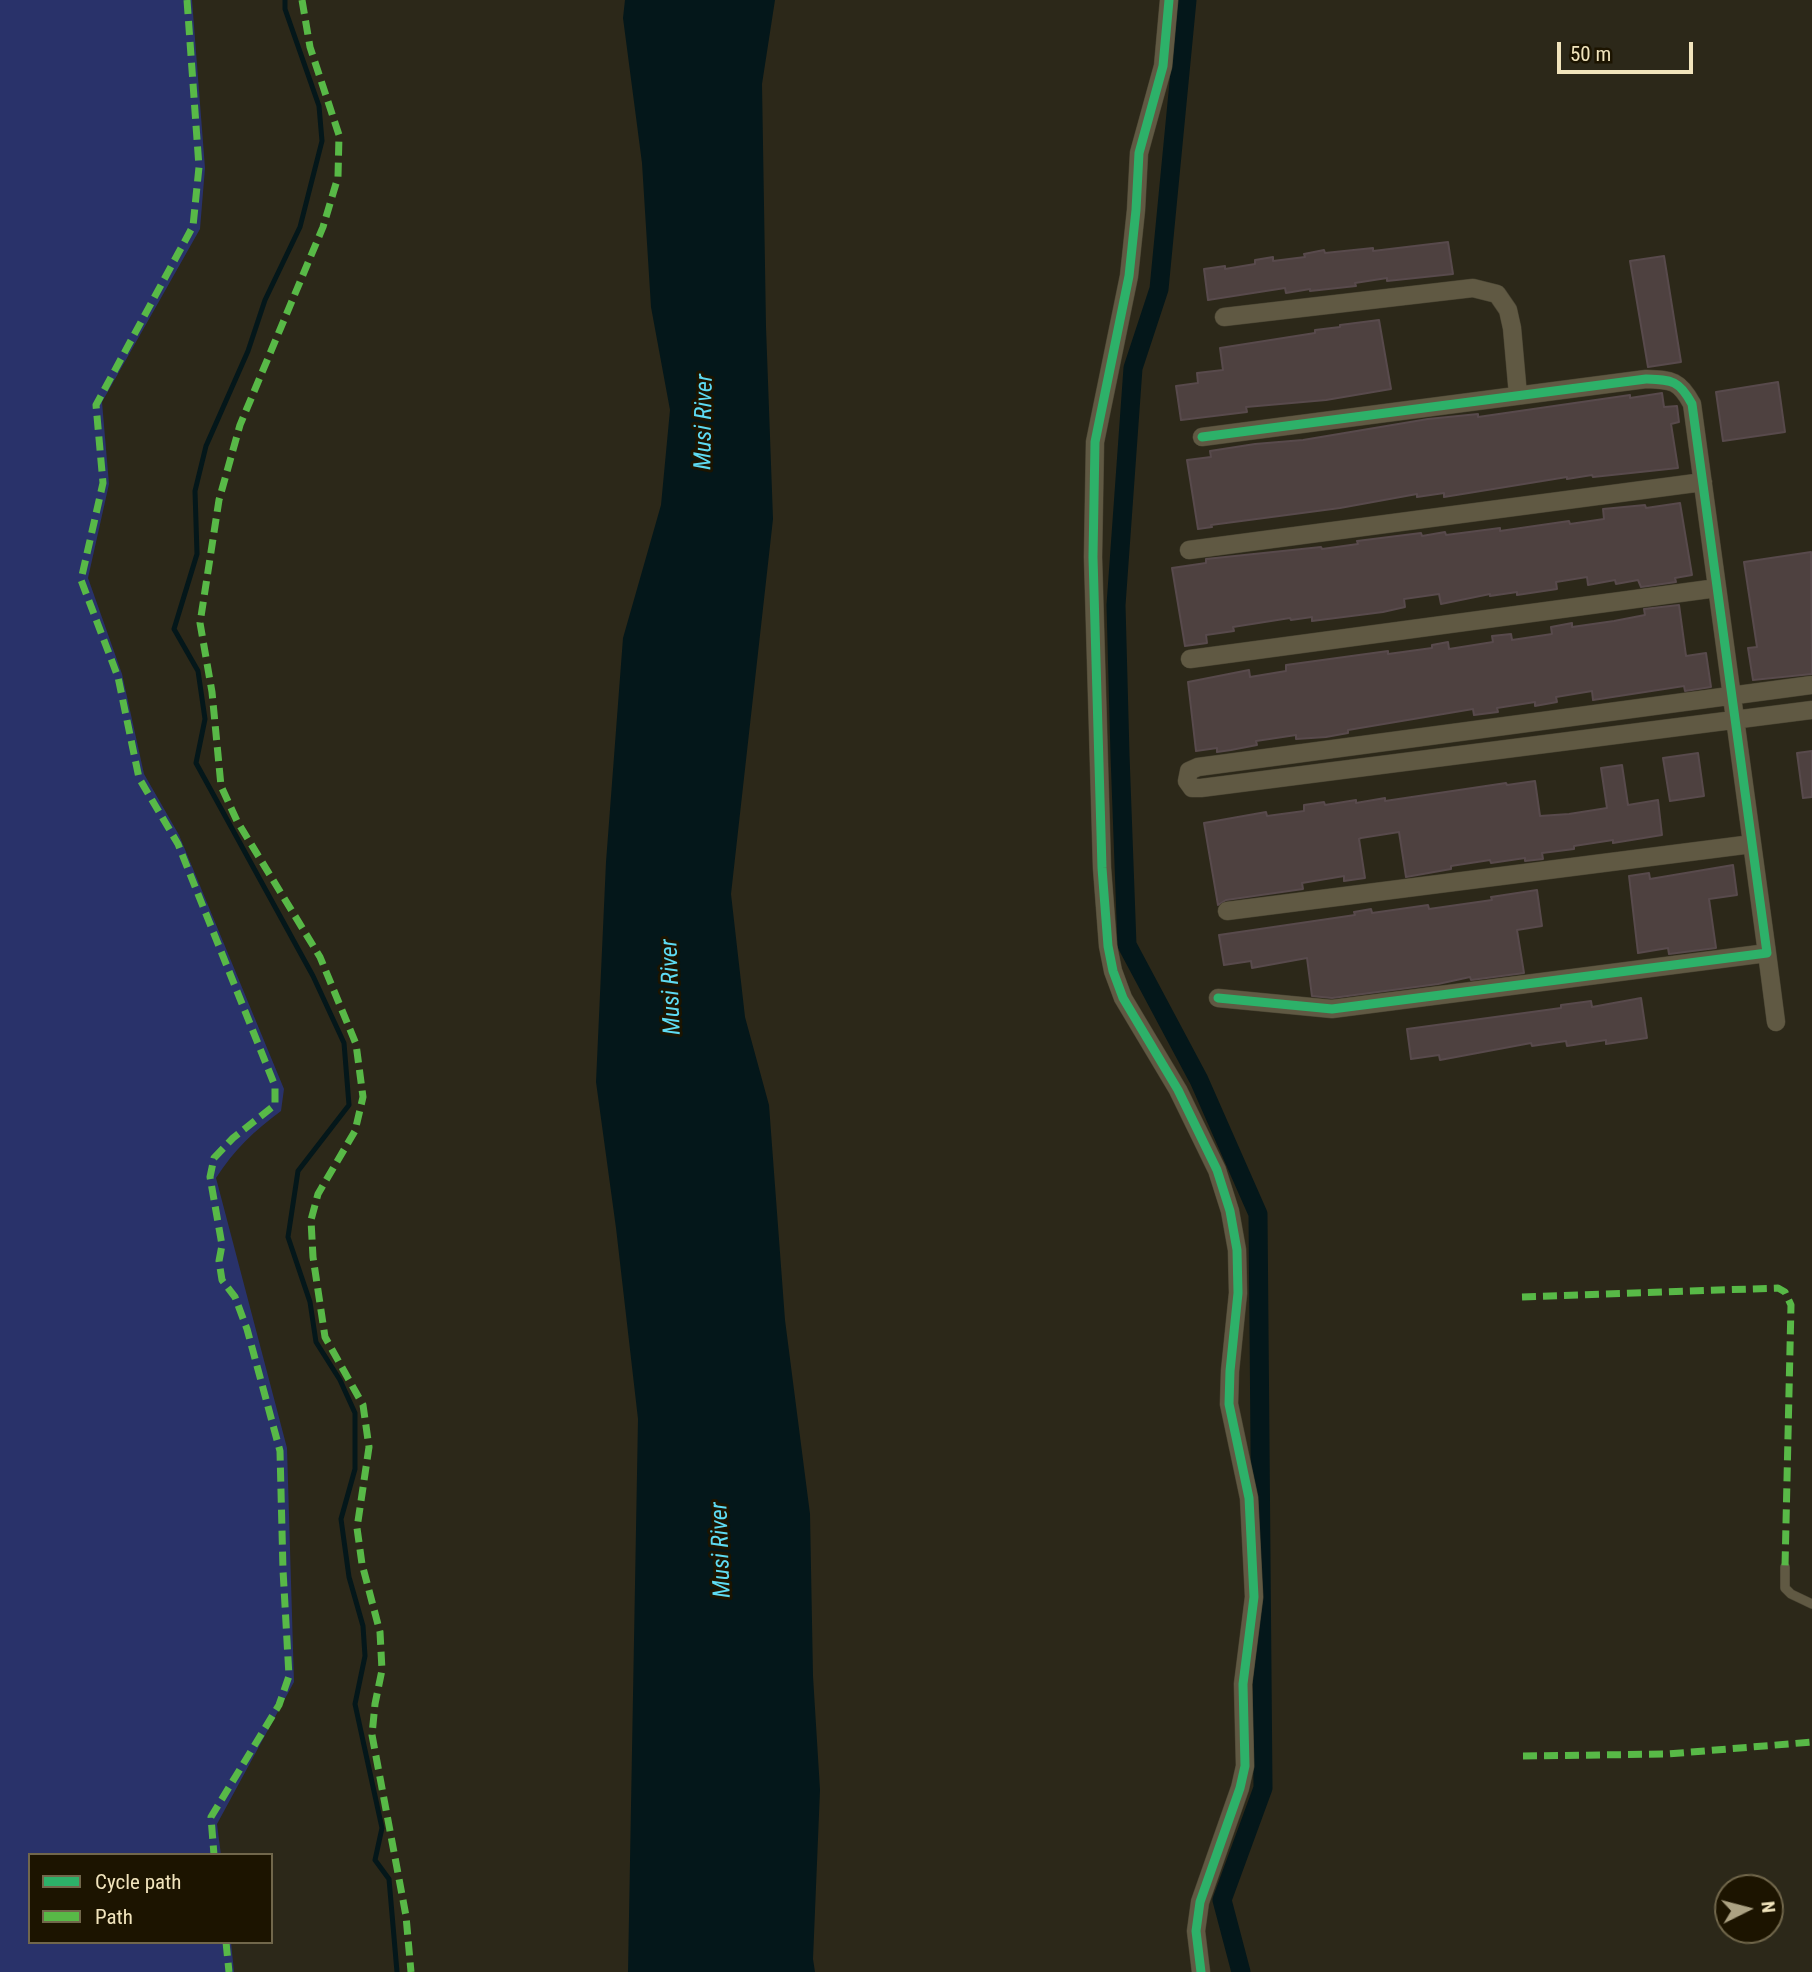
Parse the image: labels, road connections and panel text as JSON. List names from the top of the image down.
{
  "water": ["Musi River"],
  "legend": ["Cycle path", "Path"],
  "scale_bar": "50 m",
  "north": "right"
}
